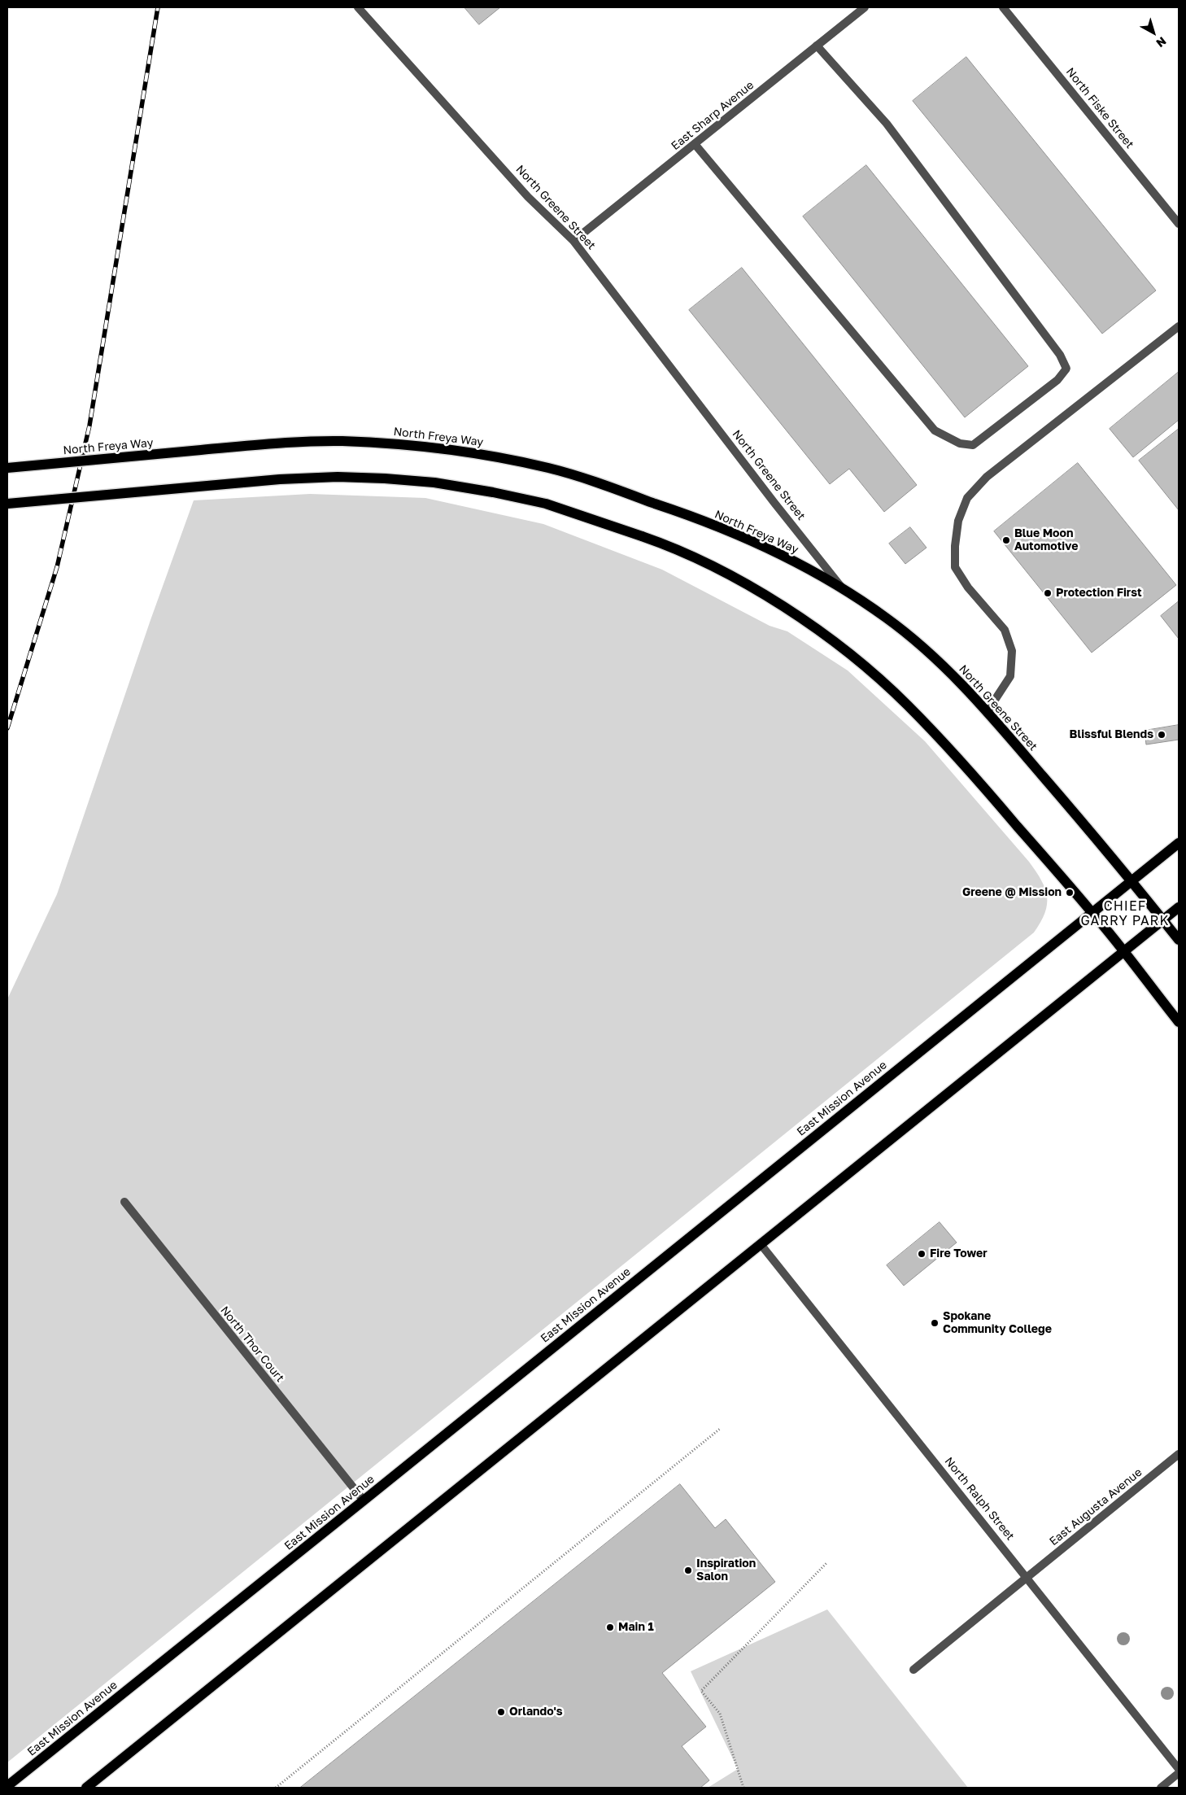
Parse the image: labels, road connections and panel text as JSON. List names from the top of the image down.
{
  "streets": {
    "main road": ["North Greene Street", "North Freya Way", "East Mission Avenue"],
    "street": [
      "North Fiske Street",
      "East Sharp Avenue",
      "North Thor Court",
      "North Ralph Street",
      "East Augusta Avenue"
    ]
  },
  "crossings": [
    ["East Sharp Avenue", "North Greene Street"],
    ["North Greene Street", "North Freya Way"],
    ["North Greene Street", "East Mission Avenue"],
    ["East Mission Avenue", "North Thor Court"],
    ["North Ralph Street", "East Augusta Avenue"]
  ],
  "districts": ["CHIEF GARRY PARK"],
  "places": [
    "Blue Moon Automotive",
    "Protection First",
    "Blissful Blends",
    "Greene @ Mission",
    "Fire Tower",
    "Spokane Community College",
    "Inspiration Salon",
    "Main 1",
    "Orlando's"
  ],
  "north": "bottom right"
}
